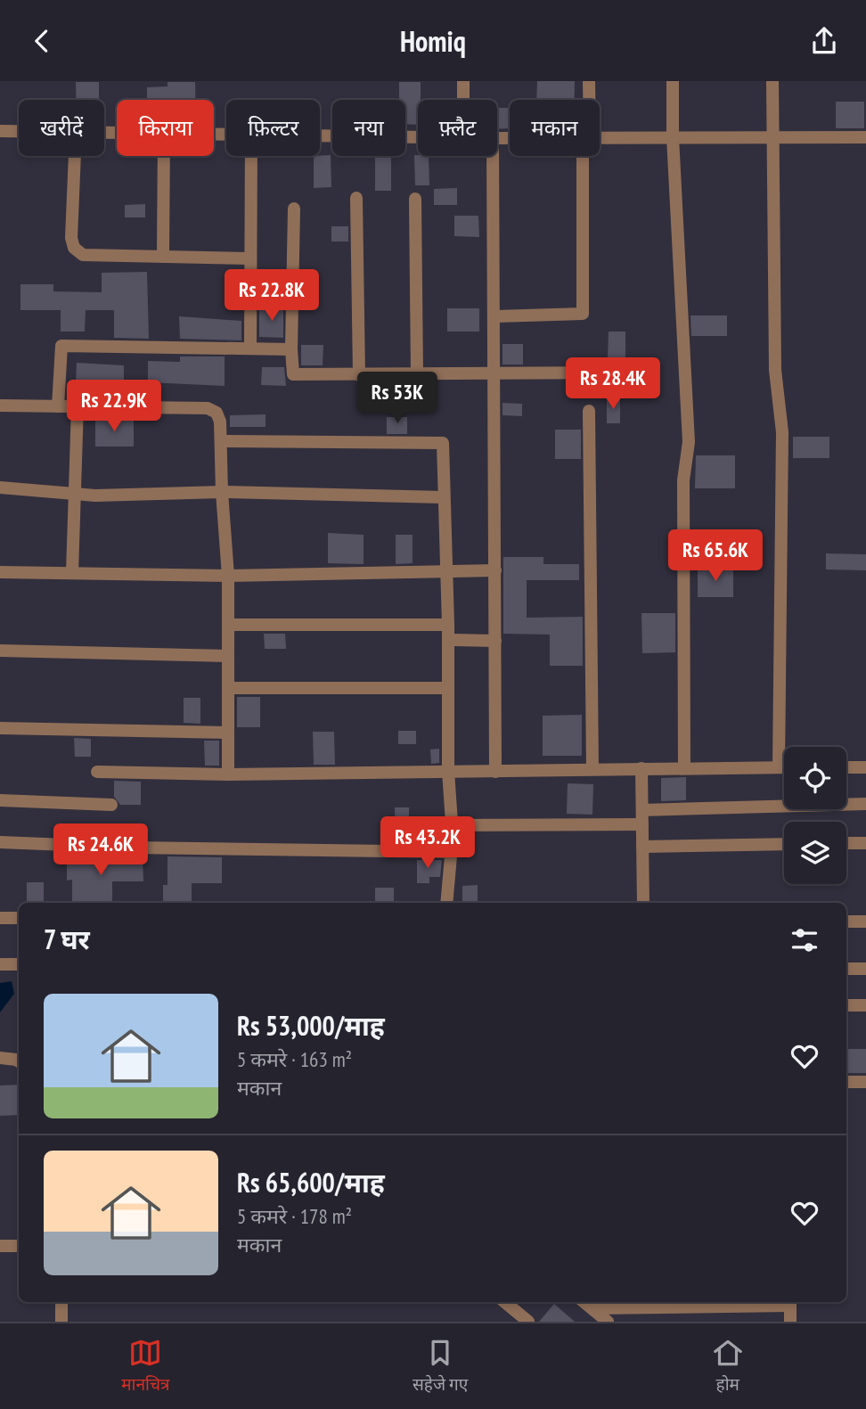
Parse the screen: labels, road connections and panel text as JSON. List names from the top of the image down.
{
  "page": {
    "header": "Homiq",
    "chip": [
      "खरीदें",
      "किराया",
      "फ़िल्टर",
      "नया",
      "फ़्लैट",
      "मकान"
    ],
    "price": [
      "Rs 22.8K",
      "Rs 28.4K",
      "Rs 53K",
      "Rs 22.9K",
      "Rs 65.6K",
      "Rs 43.2K",
      "Rs 24.6K"
    ],
    "heading": "7 घर",
    "list": [
      {
        "name": "Rs 53,000/माह",
        "note": "5 कमरे · 163 m² · मकान"
      },
      {
        "name": "Rs 65,600/माह",
        "note": "5 कमरे · 178 m² · मकान"
      }
    ],
    "tabs": ["मानचित्र", "सहेजे गए", "होम"]
  }
}
